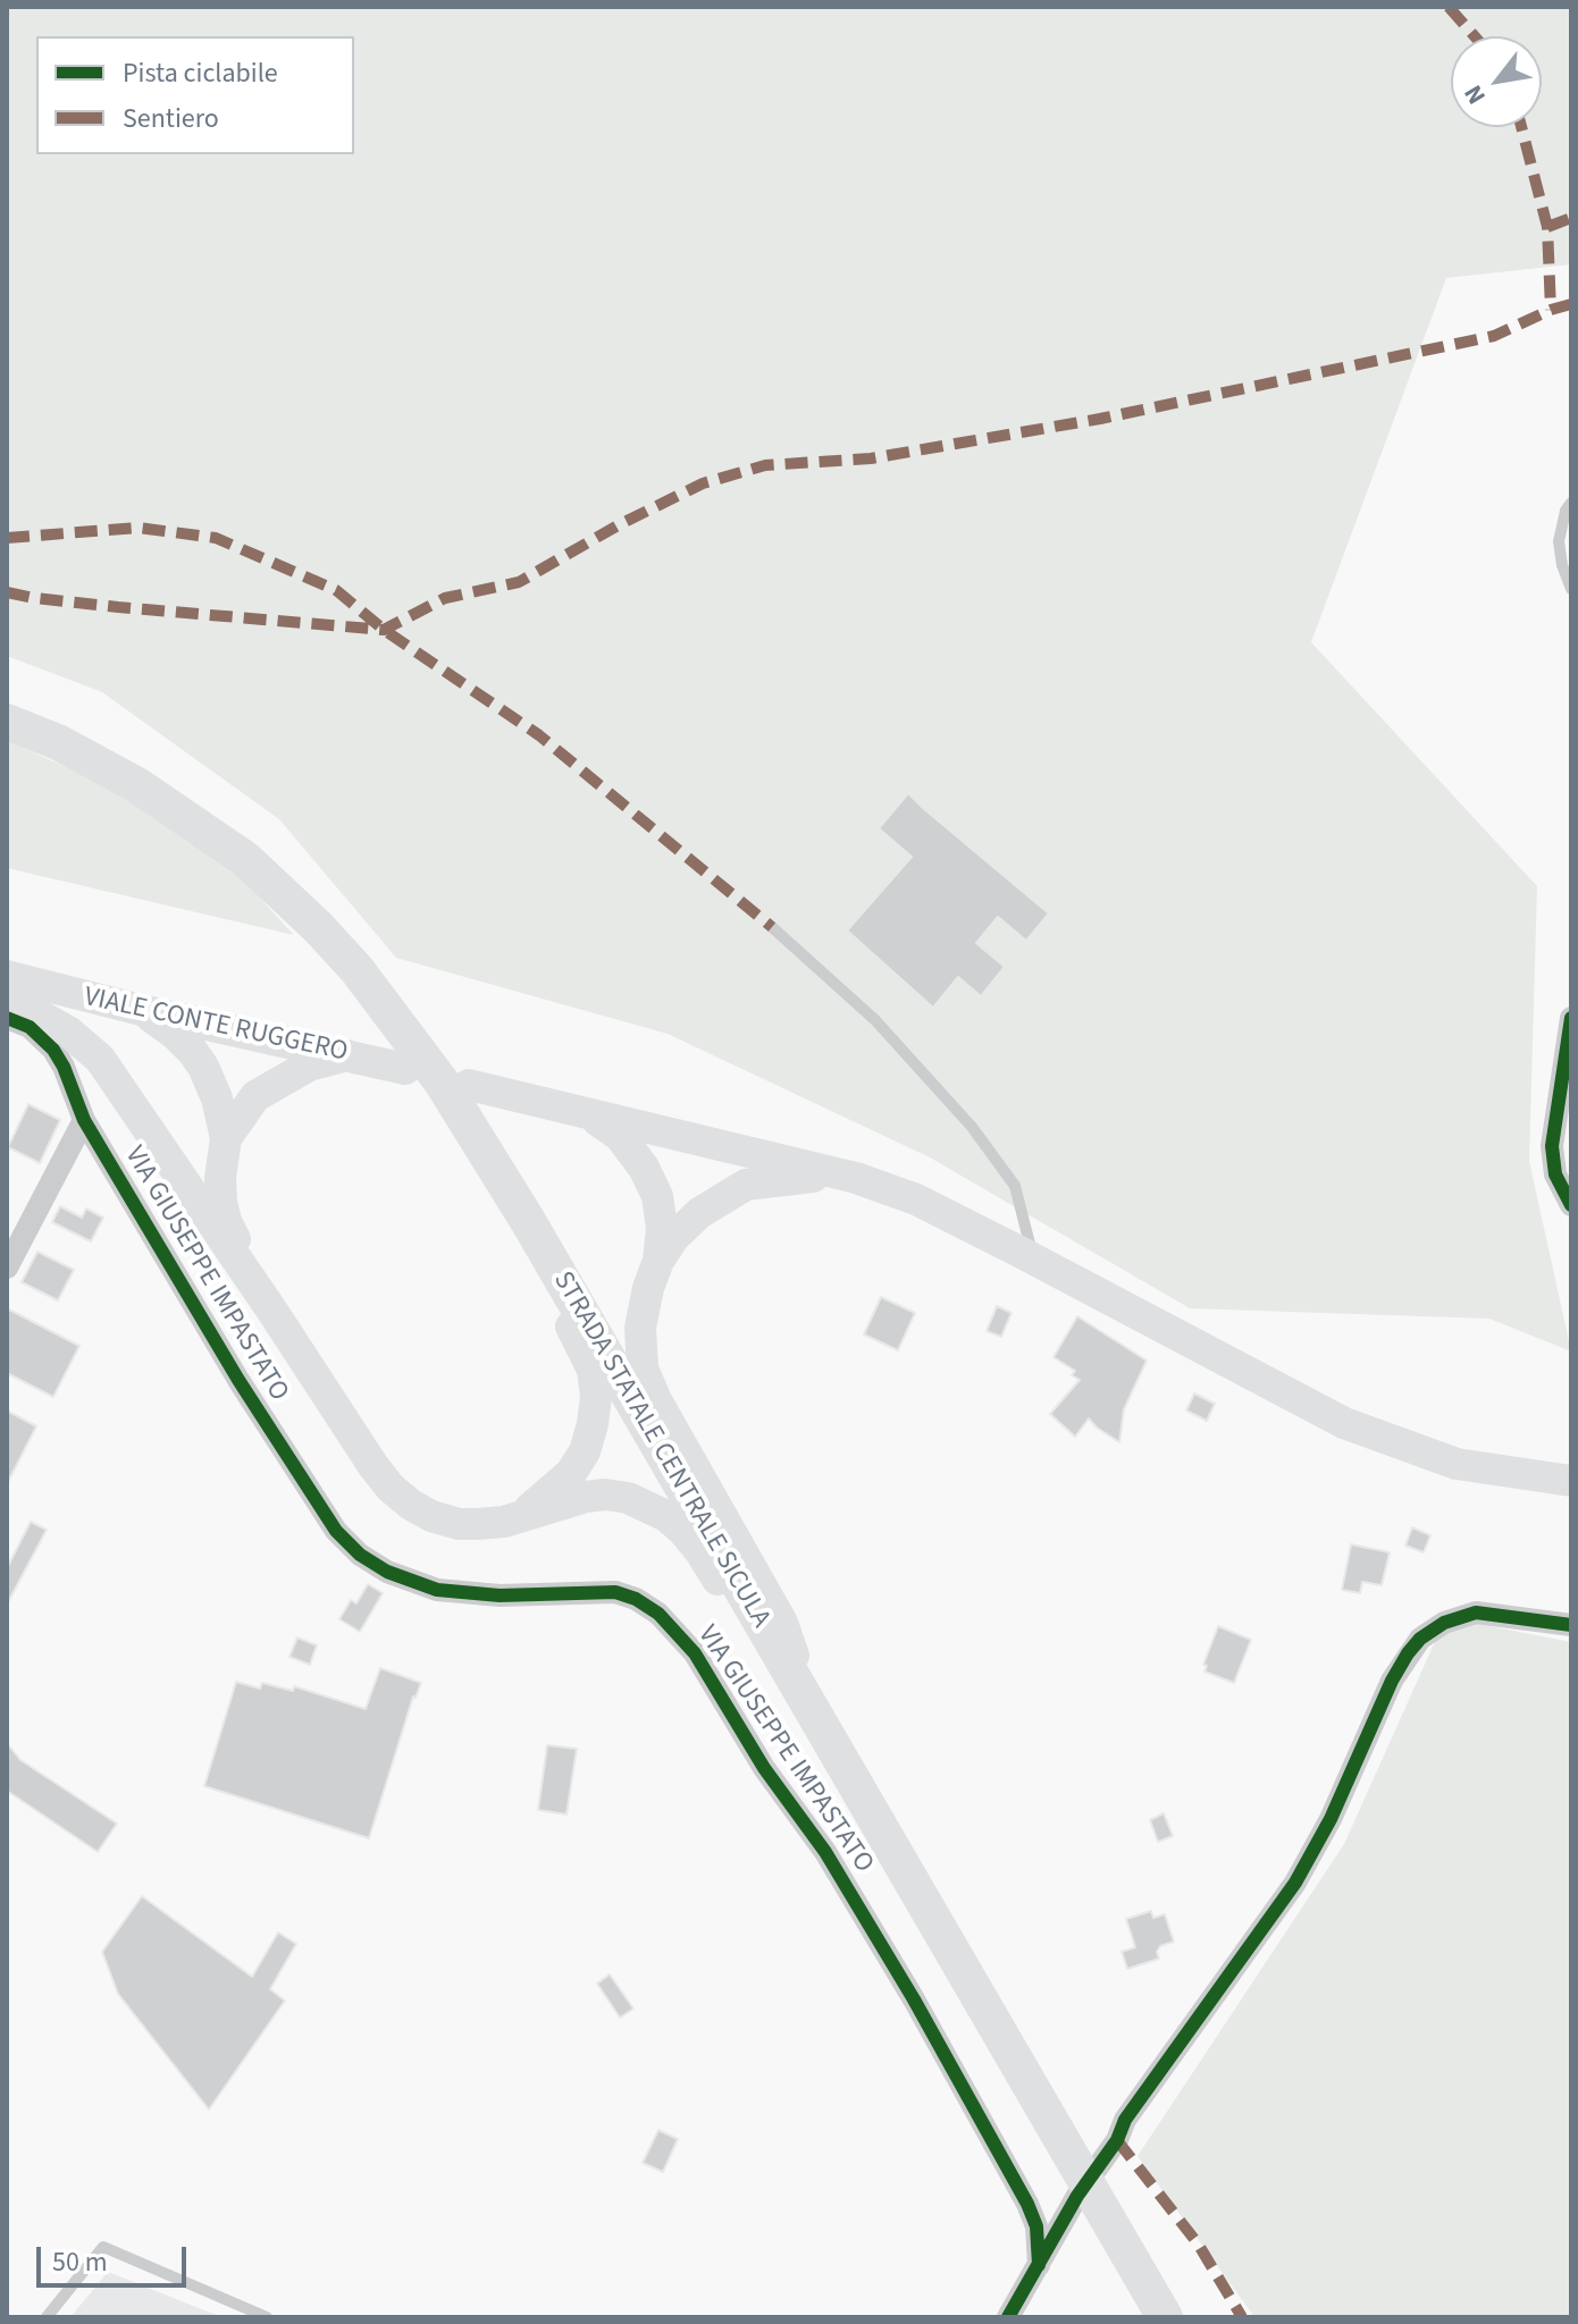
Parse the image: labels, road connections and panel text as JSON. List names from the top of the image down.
{
  "streets": {
    "main road": ["VIALE CONTE RUGGERO", "STRADA STATALE CENTRALE SICULA"],
    "street": ["VIA GIUSEPPE IMPASTATO"]
  },
  "legend": ["Pista ciclabile", "Sentiero"],
  "scale_bar": "50 m",
  "north": "bottom left"
}
